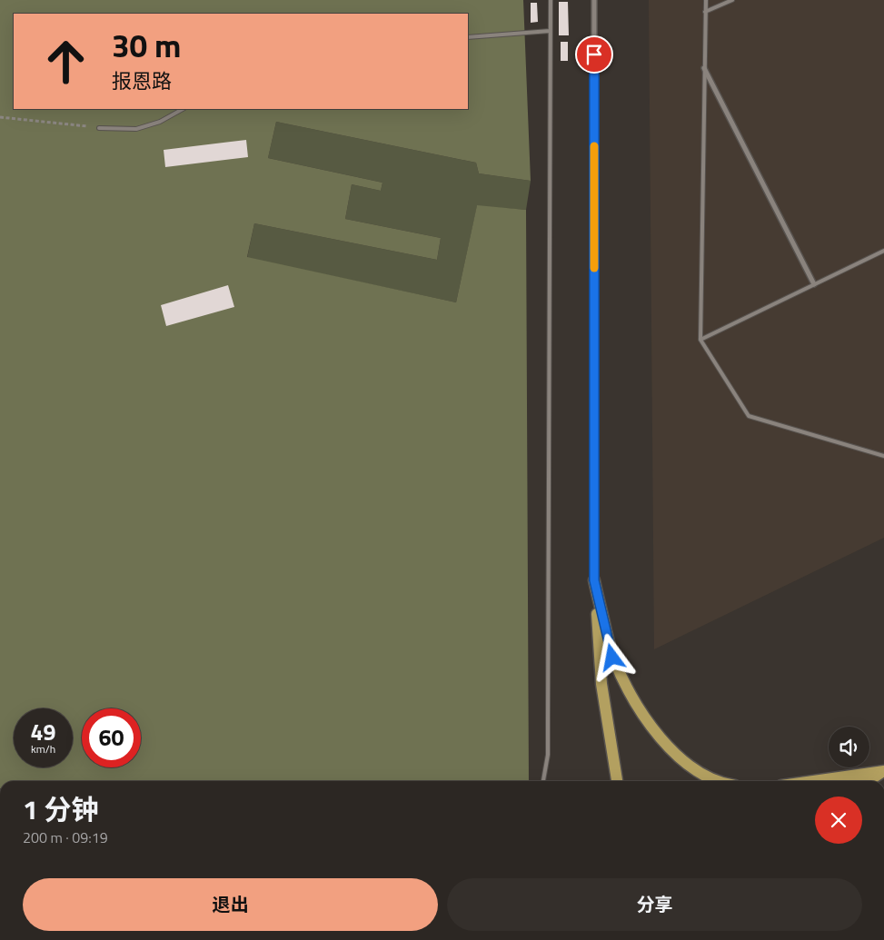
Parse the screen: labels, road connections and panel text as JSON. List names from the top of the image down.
{
  "page": {
    "turn": ["30 m", "报恩路"],
    "speed": "49 km/h",
    "limit": "60",
    "heading": ["1 分钟", "200 m · 09:19"],
    "buttons": ["退出", "分享"]
  }
}
